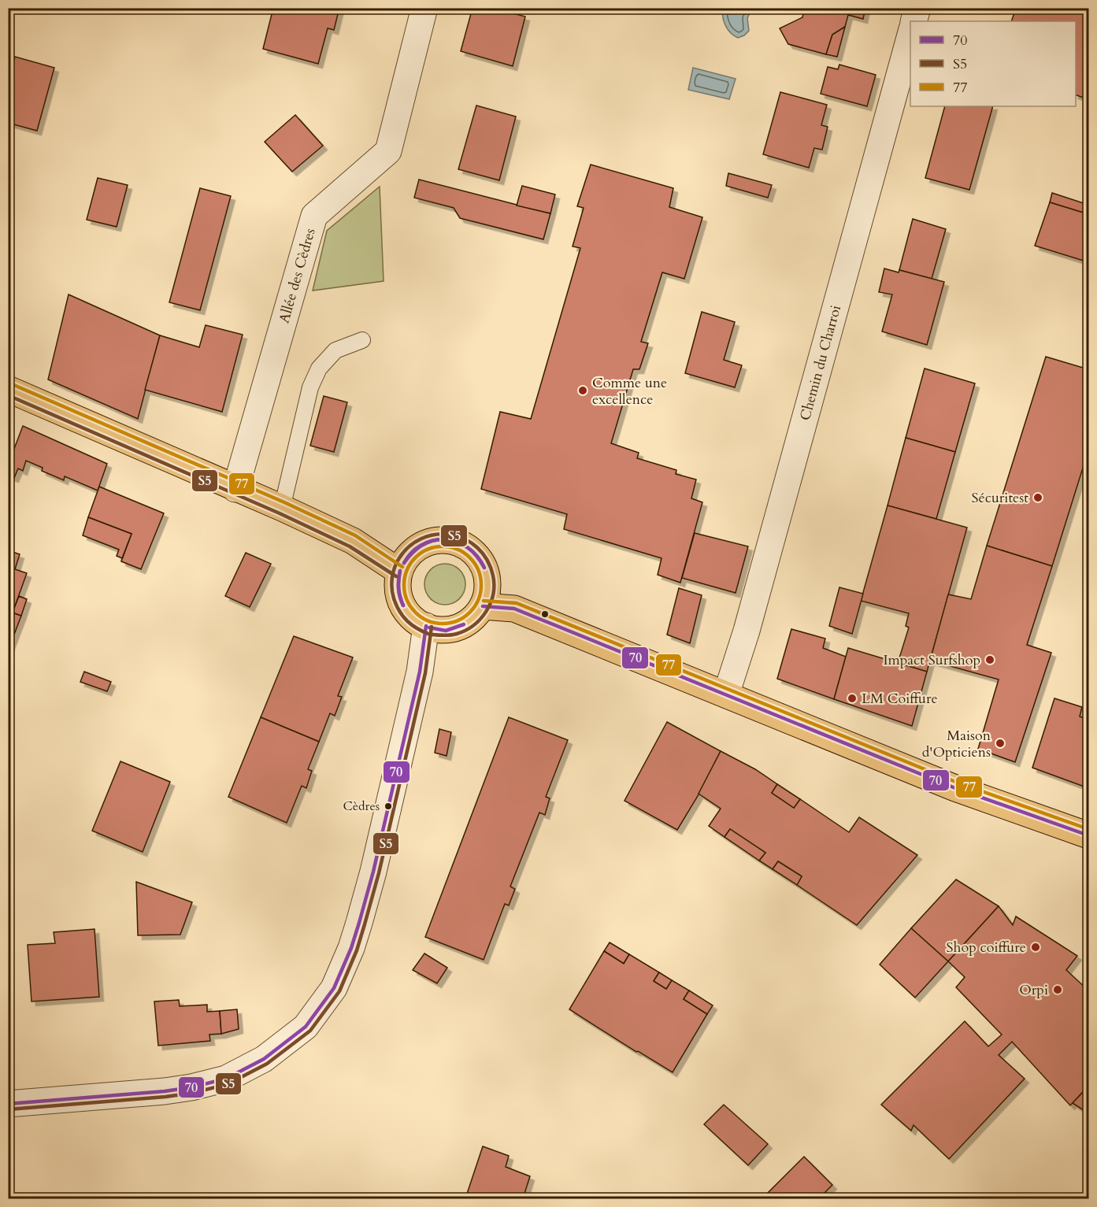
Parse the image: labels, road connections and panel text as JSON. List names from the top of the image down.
{
  "streets": {
    "street": ["Allée des Cèdres", "Chemin du Charroi"]
  },
  "places": [
    "Comme une excellence",
    "Sécuritest",
    "Impact Surfshop",
    "LM Coiffure",
    "Maison d'Opticiens",
    "Cèdres",
    "Shop coiffure",
    "Orpi"
  ],
  "lines": ["transit line 77", "transit line S5", "transit line 70"],
  "legend": ["70", "S5", "77"]
}
